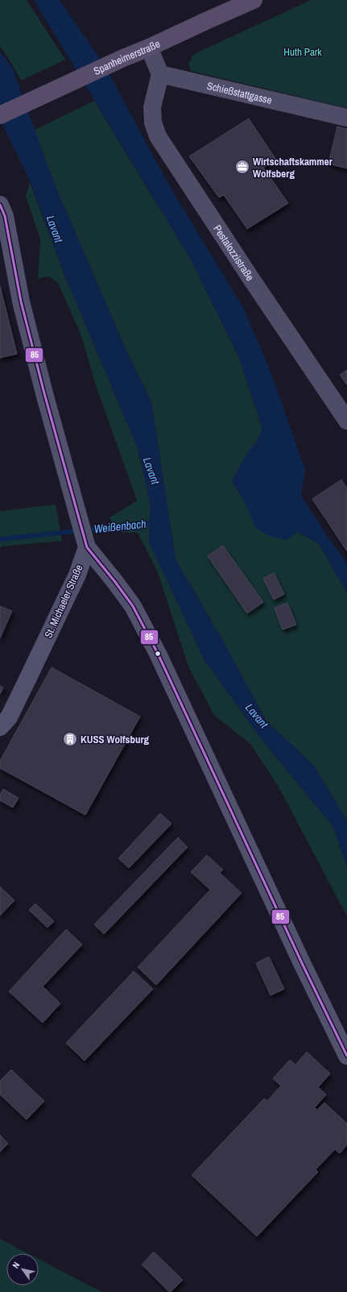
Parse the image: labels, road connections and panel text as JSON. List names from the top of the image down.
{
  "streets": {
    "main road": ["Spanheimerstraße", "St. Michaeler Straße"],
    "street": ["Schießstattgasse", "Pestalozzistraße"]
  },
  "crossings": [
    ["Schießstattgasse", "Pestalozzistraße"]
  ],
  "water": ["Lavant", "Weißenbach"],
  "parks": ["Huth Park"],
  "places": {
    "office": ["Wirtschaftskammer Wolfsberg"],
    "building": ["KUSS Wolfsburg"]
  },
  "lines": ["transit line 85"],
  "north": "top left"
}
